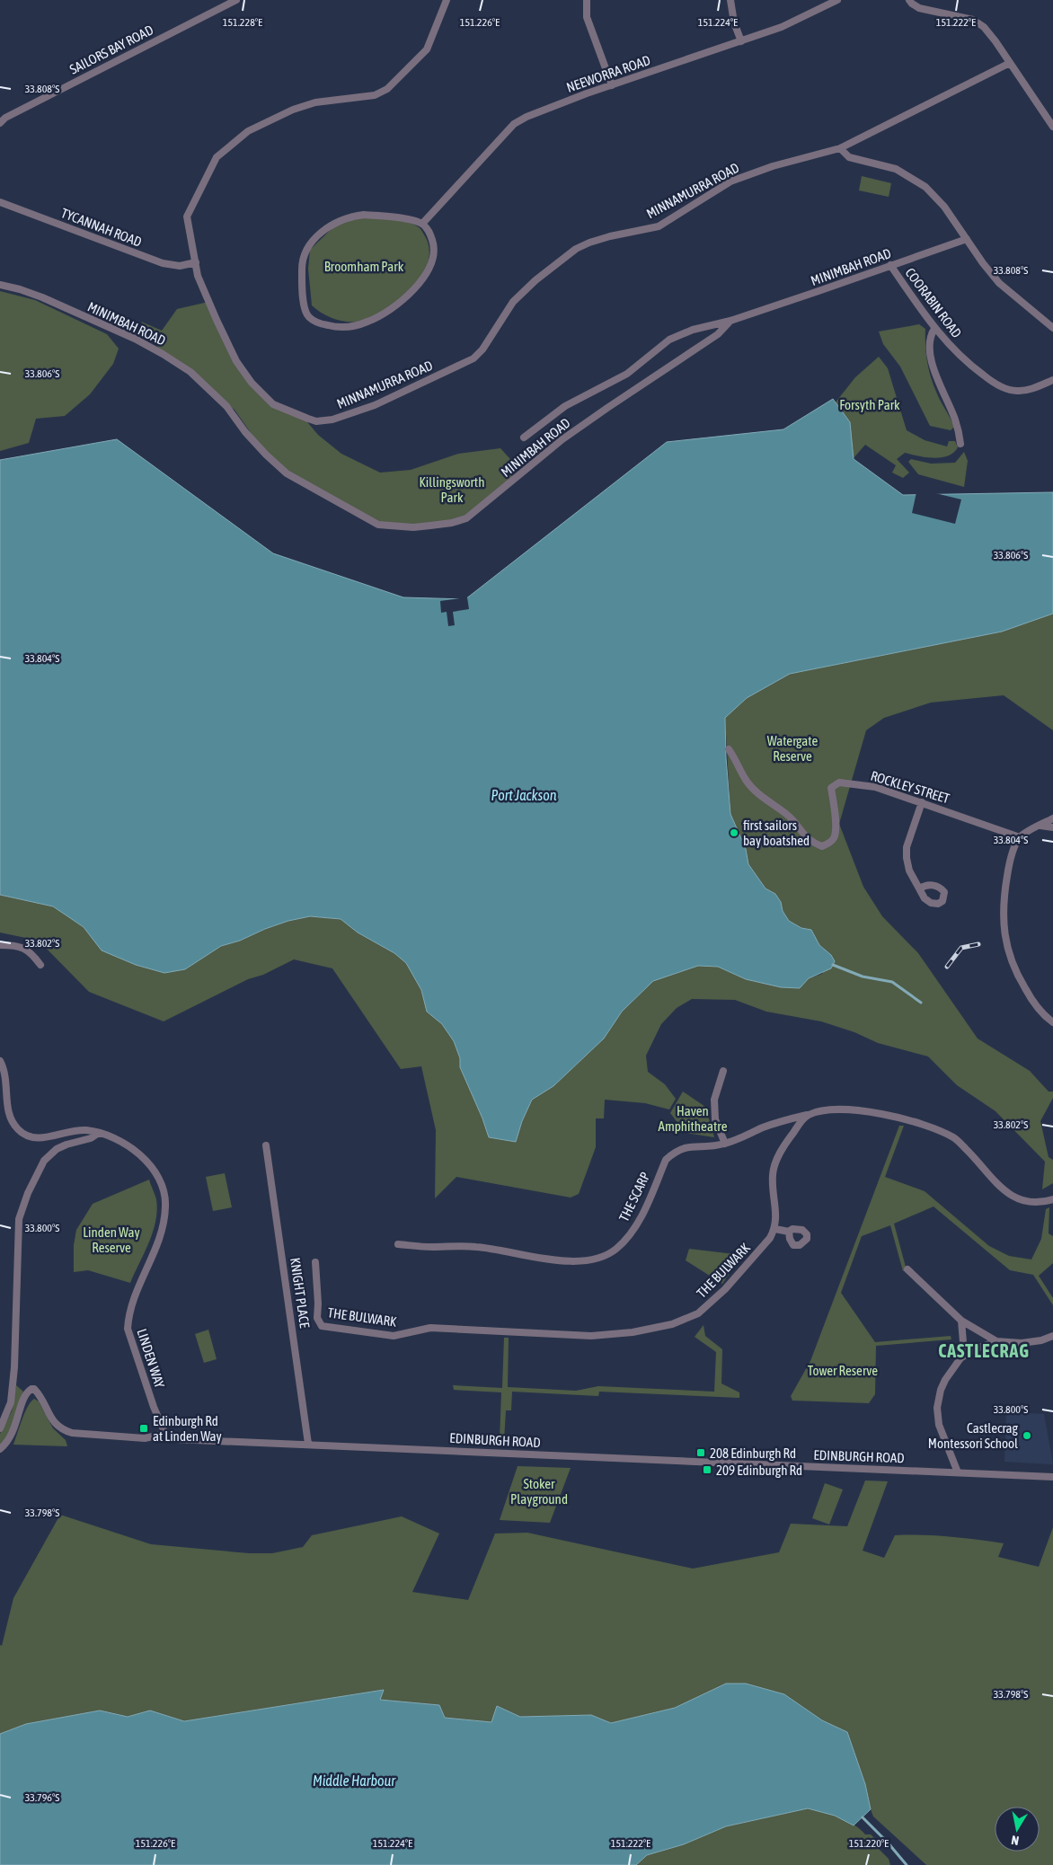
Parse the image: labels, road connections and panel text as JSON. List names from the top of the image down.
{
  "streets": {
    "street": [
      "SAILORS BAY ROAD",
      "NEEWORRA ROAD",
      "MINNAMURRA ROAD",
      "TYCANNAH ROAD",
      "MINIMBAH ROAD",
      "COORABIN ROAD",
      "ROCKLEY STREET",
      "THE SCARP",
      "THE BULWARK",
      "KNIGHT PLACE",
      "LINDEN WAY",
      "EDINBURGH ROAD"
    ]
  },
  "crossings": [
    ["MINNAMURRA ROAD", "TYCANNAH ROAD"],
    ["MINIMBAH ROAD", "COORABIN ROAD"],
    ["KNIGHT PLACE", "EDINBURGH ROAD"],
    ["LINDEN WAY", "EDINBURGH ROAD"]
  ],
  "districts": ["CASTLECRAG"],
  "water": ["Port Jackson", "Middle Harbour"],
  "parks": [
    "Broomham Park",
    "Forsyth Park",
    "Killingsworth Park",
    "Watergate Reserve",
    "Haven Amphitheatre",
    "Linden Way Reserve",
    "Tower Reserve",
    "Stoker Playground"
  ],
  "places": {
    "other": ["first sailors bay boatshed", "Castlecrag Montessori School"],
    "transit": ["Edinburgh Rd at Linden Way", "208 Edinburgh Rd", "209 Edinburgh Rd"]
  },
  "north": "bottom",
  "coordinates": [
    "151.228°E",
    "151.226°E",
    "151.224°E",
    "151.222°E",
    "33.808°S",
    "33.806°S",
    "33.804°S",
    "33.802°S",
    "33.800°S",
    "33.798°S",
    "33.796°S",
    "151.220°E"
  ]
}
